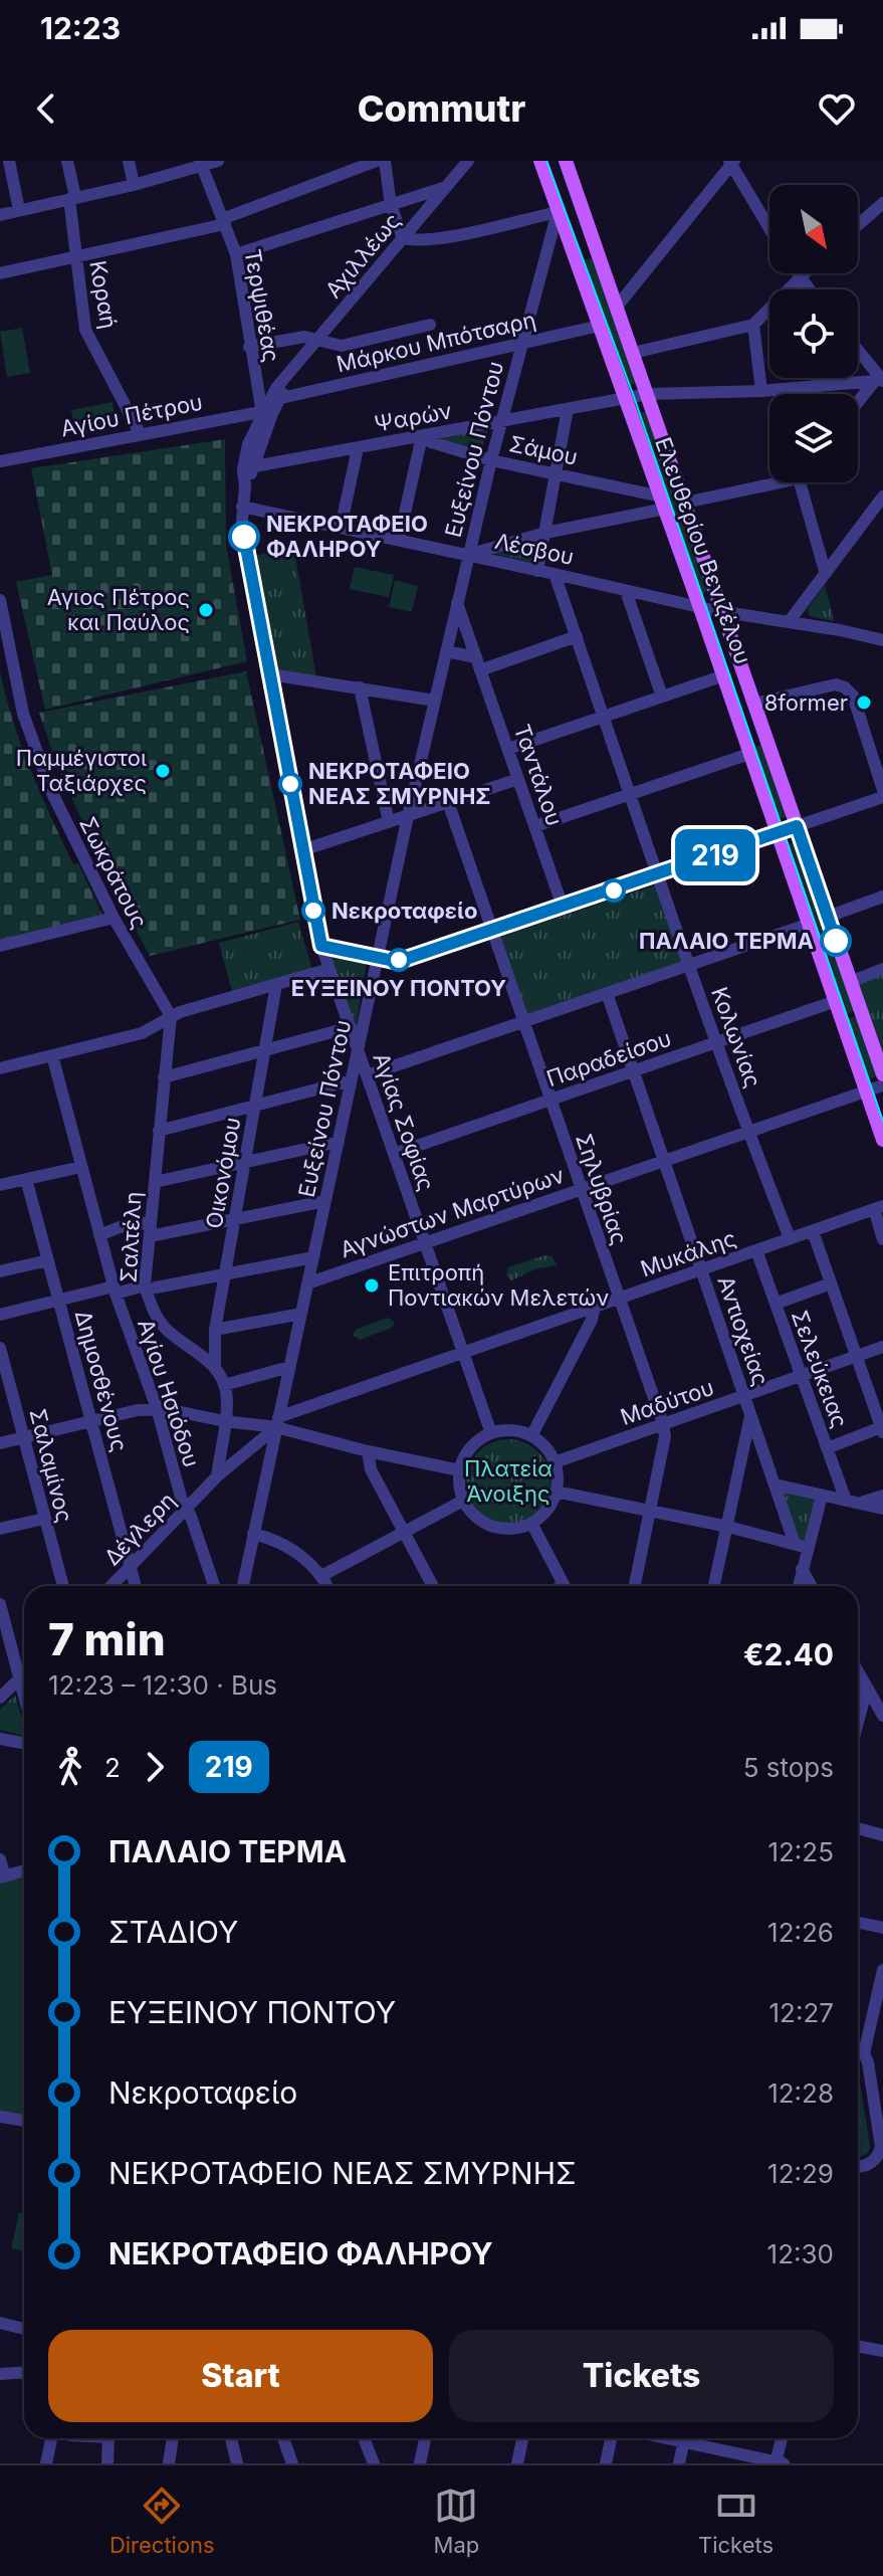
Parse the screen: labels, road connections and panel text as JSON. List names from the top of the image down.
{
  "streets": {
    "main road": ["Ελευθερίου Βενιζέλου"],
    "street": [
      "Αχιλλέως",
      "Κοραή",
      "Τερψιθέας",
      "Μάρκου Μπότσαρη",
      "Αγίου Πέτρου",
      "Ψαρών",
      "Ευξείνου Πόντου",
      "Σάμου",
      "Λέσβου",
      "Ταντάλου",
      "Σωκράτους",
      "Κολωνίας",
      "Παραδείσου",
      "Αγίας Σοφίας",
      "Οικονόμου",
      "Σηλυβρίας",
      "Αγνώστων Μαρτύρων",
      "Σαλτέλη",
      "Μυκάλης",
      "Αντιοχείας",
      "Σελεύκειας",
      "Δημοσθένους",
      "Αγίου Ησιόδου",
      "Μαδύτου",
      "Σαλαμίνος",
      "Δέγλερη"
    ]
  },
  "crossings": [
    ["Αχιλλέως", "Τερψιθέας"],
    ["Αχιλλέως", "Μάρκου Μπότσαρη"],
    ["Αχιλλέως", "Αγίου Πέτρου"],
    ["Αχιλλέως", "Αγίας Σοφίας"],
    ["Κοραή", "Αγίου Πέτρου"],
    ["Τερψιθέας", "Αγίου Πέτρου"],
    ["Τερψιθέας", "Αγίας Σοφίας"],
    ["Μάρκου Μπότσαρη", "Ευξείνου Πόντου"],
    ["Μάρκου Μπότσαρη", "Ελευθερίου Βενιζέλου"],
    ["Αγίου Πέτρου", "Αγίας Σοφίας"],
    ["Ψαρών", "Ευξείνου Πόντου"],
    ["Ψαρών", "Σάμου"],
    ["Ψαρών", "Ελευθερίου Βενιζέλου"],
    ["Ψαρών", "Αγίας Σοφίας"],
    ["Ευξείνου Πόντου", "Σάμου"],
    ["Ευξείνου Πόντου", "Λέσβου"],
    ["Ευξείνου Πόντου", "Ελευθερίου Βενιζέλου"],
    ["Ευξείνου Πόντου", "Ταντάλου"],
    ["Ευξείνου Πόντου", "Αγίας Σοφίας"],
    ["Ευξείνου Πόντου", "Αγνώστων Μαρτύρων"],
    ["Ευξείνου Πόντου", "Μυκάλης"],
    ["Ευξείνου Πόντου", "Δέγλερη"],
    ["Σάμου", "Ελευθερίου Βενιζέλου"],
    ["Λέσβου", "Ελευθερίου Βενιζέλου"],
    ["Λέσβου", "Κολωνίας"],
    ["Λέσβου", "Αγίας Σοφίας"],
    ["Ελευθερίου Βενιζέλου", "Παραδείσου"],
    ["Ελευθερίου Βενιζέλου", "Αγνώστων Μαρτύρων"],
    ["Σωκράτους", "Σαλτέλη"],
    ["Κολωνίας", "Παραδείσου"],
    ["Κολωνίας", "Αγνώστων Μαρτύρων"],
    ["Κολωνίας", "Μυκάλης"],
    ["Παραδείσου", "Αγίας Σοφίας"],
    ["Παραδείσου", "Σηλυβρίας"],
    ["Παραδείσου", "Αντιοχείας"],
    ["Αγίας Σοφίας", "Αγνώστων Μαρτύρων"],
    ["Αγίας Σοφίας", "Μυκάλης"],
    ["Αγίας Σοφίας", "Μαδύτου"],
    ["Οικονόμου", "Σαλτέλη"],
    ["Σηλυβρίας", "Αγνώστων Μαρτύρων"],
    ["Σηλυβρίας", "Μυκάλης"],
    ["Σηλυβρίας", "Μαδύτου"],
    ["Αγνώστων Μαρτύρων", "Αντιοχείας"],
    ["Σαλτέλη", "Δέγλερη"],
    ["Μυκάλης", "Αντιοχείας"],
    ["Μυκάλης", "Σελεύκειας"],
    ["Μυκάλης", "Δέγλερη"],
    ["Αντιοχείας", "Μαδύτου"],
    ["Σελεύκειας", "Μαδύτου"],
    ["Δημοσθένους", "Δέγλερη"],
    ["Αγίου Ησιόδου", "Δέγλερη"]
  ],
  "parks": ["Πλατεία Άνοιξης"],
  "places": [
    "ΝΕΚΡΟΤΑΦΕΙΟ ΦΑΛΗΡΟΥ",
    "Αγιος Πέτρος και Παύλος",
    "8former",
    "Παμμέγιστοι Ταξιάρχες",
    "ΝΕΚΡΟΤΑΦΕΙΟ ΝΕΑΣ ΣΜΥΡΝΗΣ",
    "Νεκροταφείο",
    "ΠΑΛΑΙΟ ΤΕΡΜΑ",
    "ΕΥΞΕΙΝΟΥ ΠΟΝΤΟΥ",
    "Επιτροπή Ποντιακών Μελετών"
  ],
  "lines": ["bus line 219"],
  "north": "bottom right",
  "page": {
    "status": "12:23",
    "header": "Commutr",
    "on_map": "219",
    "heading": ["7 min", "12:23 – 12:30 · Bus", "€2.40"],
    "legs": ["2", "219", "5 stops"],
    "list": [
      {
        "name": "ΠΑΛΑΙΟ ΤΕΡΜΑ",
        "value": "12:25"
      },
      {
        "name": "ΣΤΑΔΙΟΥ",
        "value": "12:26"
      },
      {
        "name": "ΕΥΞΕΙΝΟΥ ΠΟΝΤΟΥ",
        "value": "12:27"
      },
      {
        "name": "Νεκροταφείο",
        "value": "12:28"
      },
      {
        "name": "ΝΕΚΡΟΤΑΦΕΙΟ ΝΕΑΣ ΣΜΥΡΝΗΣ",
        "value": "12:29"
      },
      {
        "name": "ΝΕΚΡΟΤΑΦΕΙΟ ΦΑΛΗΡΟΥ",
        "value": "12:30"
      }
    ],
    "buttons": ["Start", "Tickets"],
    "tabs": ["Directions", "Map", "Tickets"]
  }
}
